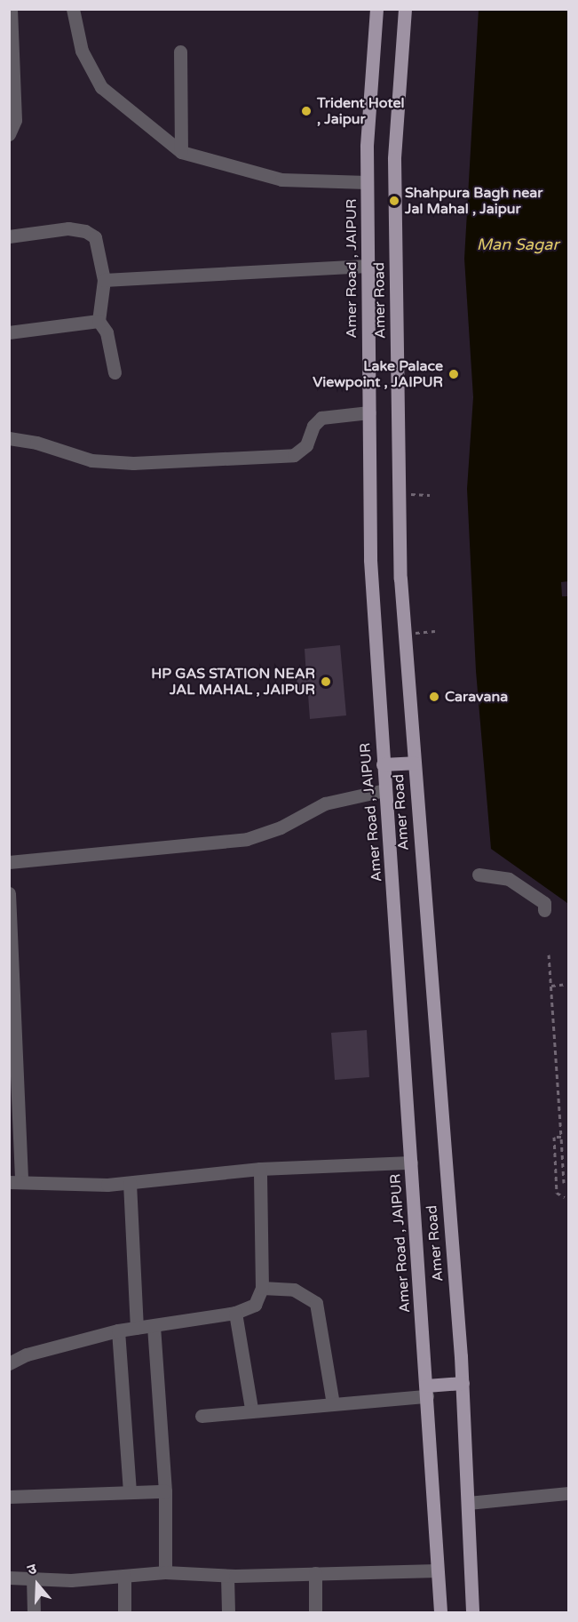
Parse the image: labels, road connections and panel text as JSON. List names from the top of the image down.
{
  "streets": {
    "main road": ["Amer Road , JAIPUR", "Amer Road"]
  },
  "water": ["Man Sagar"],
  "places": [
    "Trident Hotel , Jaipur",
    "Shahpura Bagh near Jal Mahal , Jaipur",
    "Lake Palace Viewpoint , JAIPUR",
    "HP GAS STATION NEAR JAL MAHAL , JAIPUR",
    "Caravana"
  ],
  "north": "top"
}
